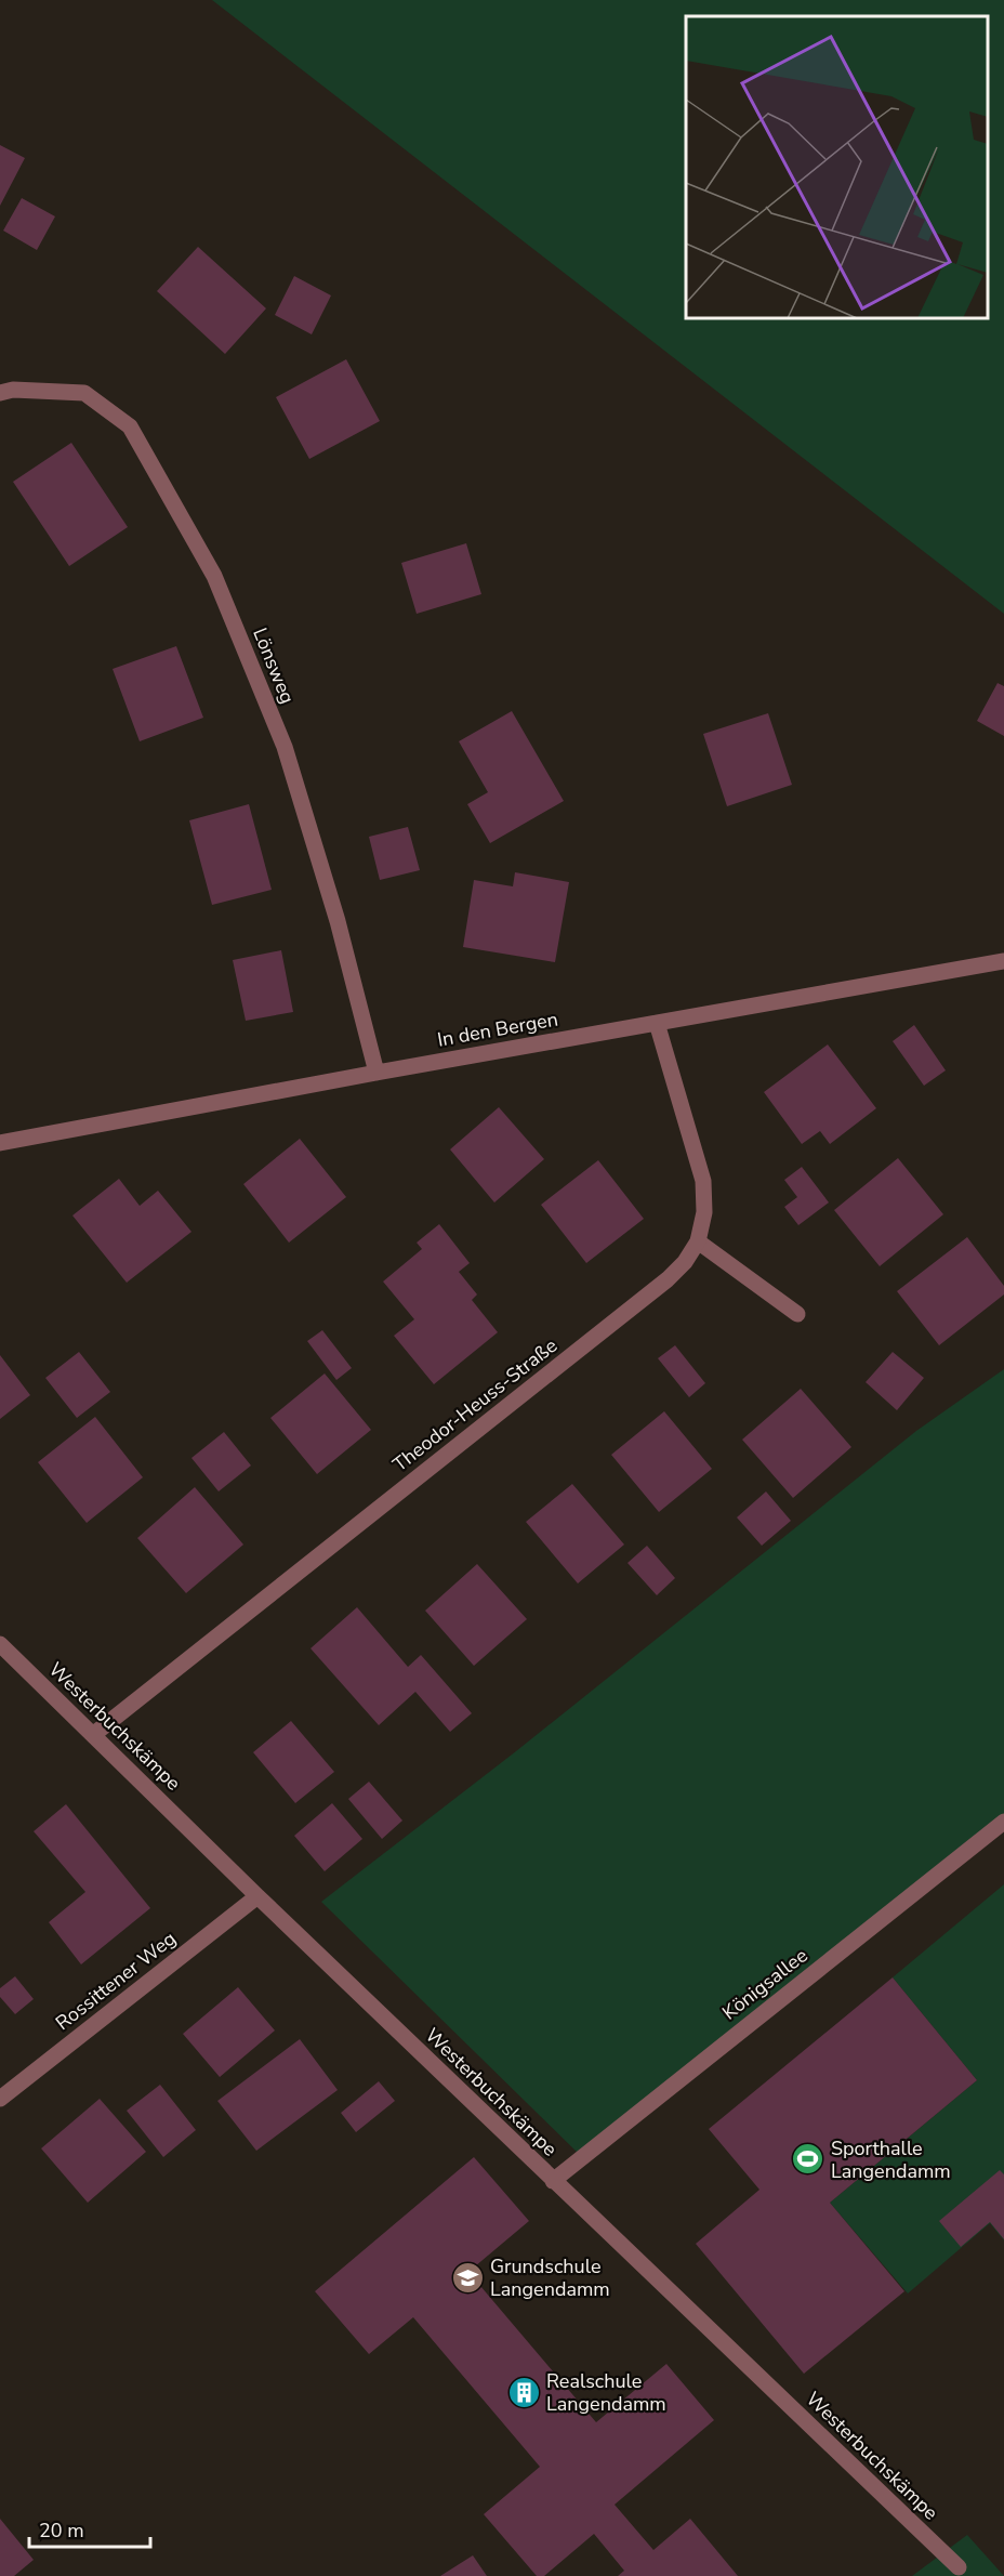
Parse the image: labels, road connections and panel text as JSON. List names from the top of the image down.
{
  "streets": {
    "street": [
      "Lönsweg",
      "In den Bergen",
      "Theodor-Heuss-Straße",
      "Westerbuchskämpe",
      "Rossittener Weg",
      "Königsallee"
    ]
  },
  "crossings": [
    ["Lönsweg", "In den Bergen"],
    ["In den Bergen", "Theodor-Heuss-Straße"],
    ["Theodor-Heuss-Straße", "Westerbuchskämpe"],
    ["Westerbuchskämpe", "Rossittener Weg"],
    ["Westerbuchskämpe", "Königsallee"]
  ],
  "places": {
    "sports": ["Sporthalle Langendamm"],
    "school or university": ["Grundschule Langendamm"],
    "building": ["Realschule Langendamm"]
  },
  "scale_bar": "20 m"
}
